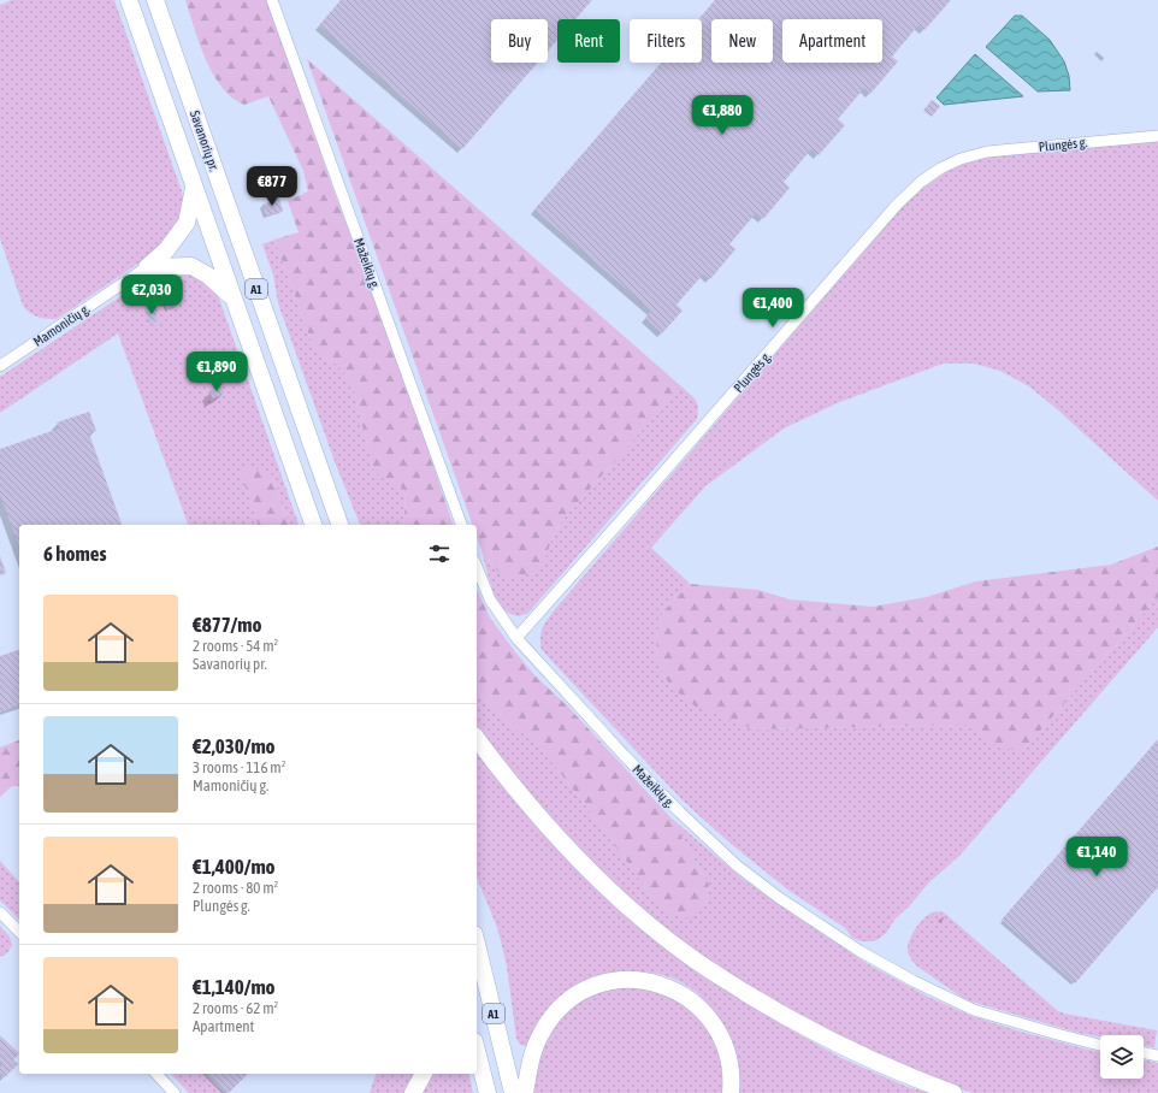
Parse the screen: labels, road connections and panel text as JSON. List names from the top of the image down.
{
  "streets": {
    "highway": ["Savanorių pr.", "A1"],
    "street": ["Plungės g.", "Mažeikių g.", "Mamoničių g."]
  },
  "crossings": [
    ["Plungės g.", "Mažeikių g."]
  ],
  "page": {
    "chip": [
      "Buy",
      "Rent",
      "Filters",
      "New",
      "Apartment"
    ],
    "price": [
      "€1,880",
      "€877",
      "€2,030",
      "€1,400",
      "€1,890",
      "€1,140"
    ],
    "heading": "6 homes",
    "list": [
      {
        "name": "€877/mo",
        "note": "2 rooms · 54 m² · Savanorių pr."
      },
      {
        "name": "€2,030/mo",
        "note": "3 rooms · 116 m² · Mamoničių g."
      },
      {
        "name": "€1,400/mo",
        "note": "2 rooms · 80 m² · Plungės g."
      },
      {
        "name": "€1,140/mo",
        "note": "2 rooms · 62 m² · Apartment"
      }
    ]
  }
}
